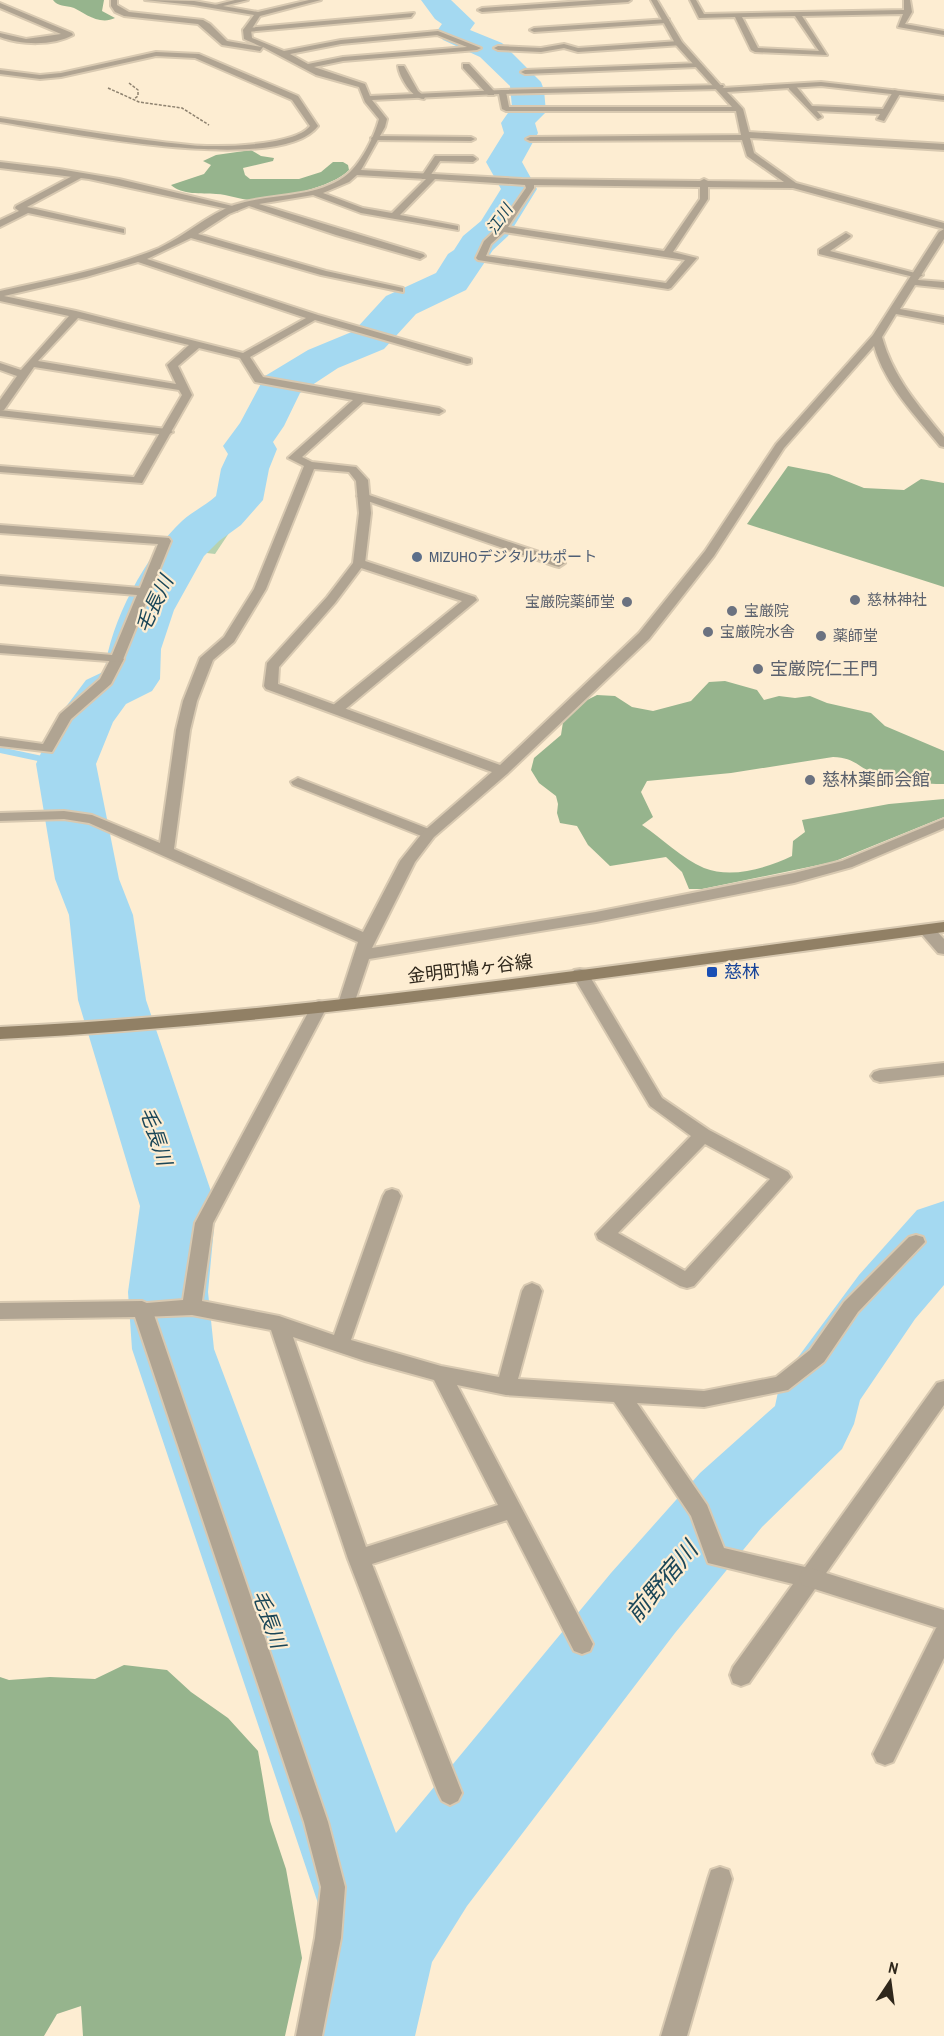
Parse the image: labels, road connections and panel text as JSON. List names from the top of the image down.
{
  "streets": {
    "main road": ["金明町鳩ヶ谷線"]
  },
  "water": ["江川", "毛長川", "前野宿川"],
  "places": {
    "other": [
      "MIZUHOデジタルサポート",
      "慈林神社",
      "宝厳院薬師堂",
      "宝厳院",
      "宝厳院水舎",
      "薬師堂",
      "宝厳院仁王門",
      "慈林薬師会館"
    ],
    "transit": ["慈林"]
  },
  "north": "top"
}
